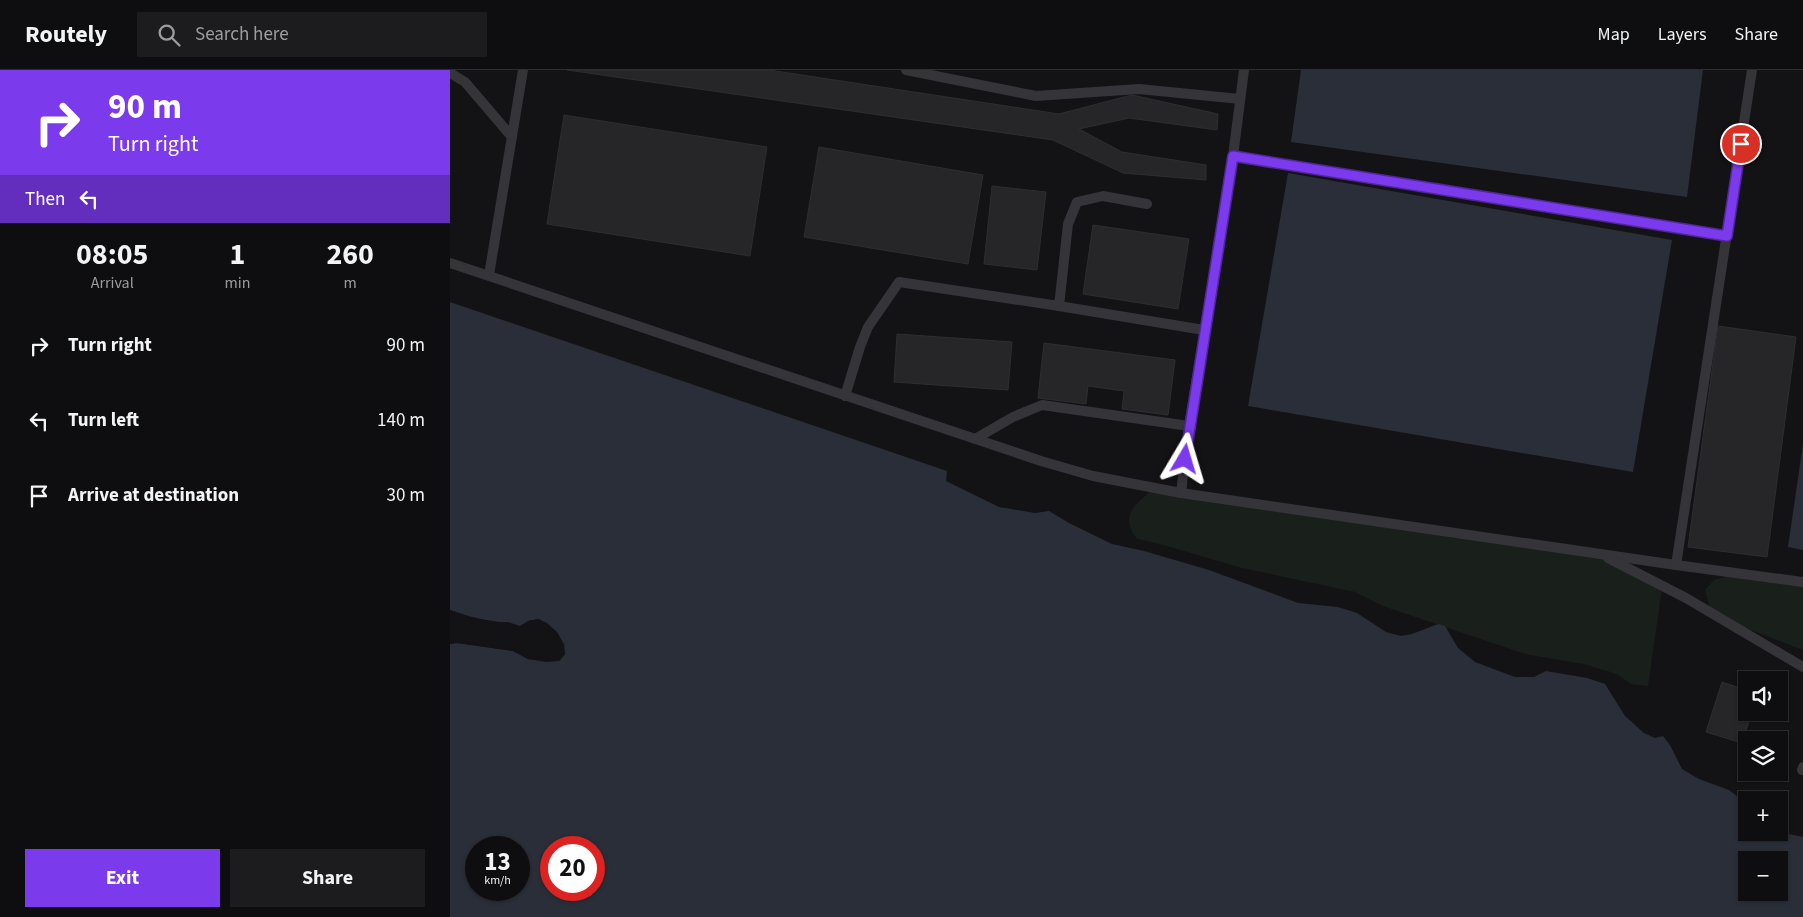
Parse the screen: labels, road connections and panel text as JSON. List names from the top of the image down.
{
  "page": {
    "header": "Routely",
    "search": "Search here",
    "nav": ["Map", "Layers", "Share"],
    "turn": ["90 m", "Turn right"],
    "then": "Then",
    "eta": [
      "08:05",
      "Arrival",
      "1",
      "min",
      "260",
      "m"
    ],
    "list": [
      {
        "name": "Turn right",
        "value": "90 m"
      },
      {
        "name": "Turn left",
        "value": "140 m"
      },
      {
        "name": "Arrive at destination",
        "value": "30 m"
      }
    ],
    "map_buttons": ["+", "−"],
    "speed": "13 km/h",
    "limit": "20",
    "buttons": ["Exit", "Share"]
  }
}
